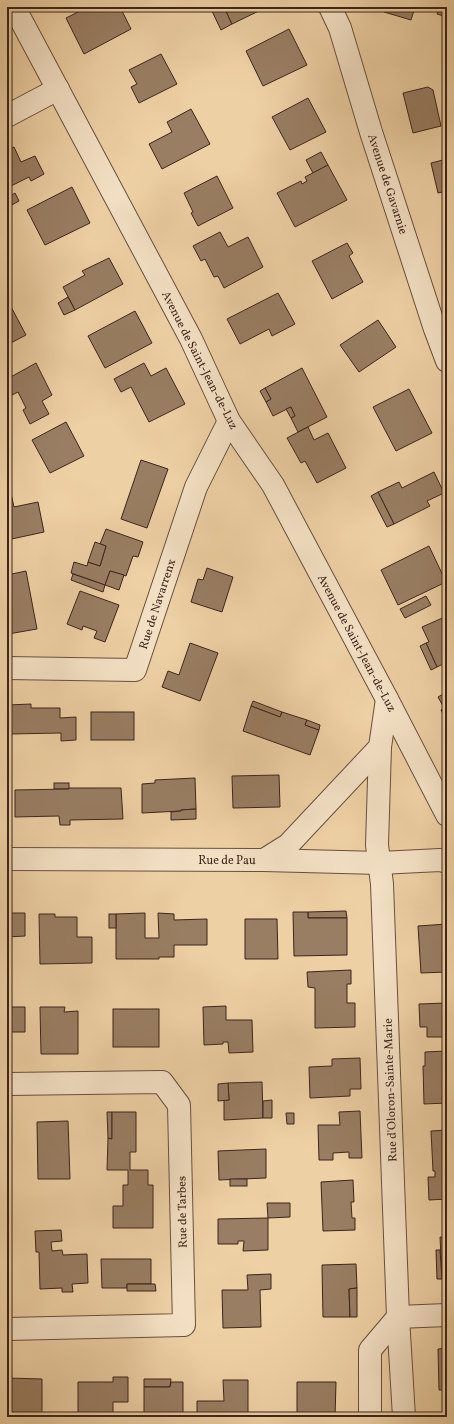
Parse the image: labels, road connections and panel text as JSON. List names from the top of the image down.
{
  "streets": {
    "street": [
      "Avenue de Gavarnie",
      "Avenue de Saint-Jean-de-Luz",
      "Rue de Navarrenx",
      "Rue de Pau",
      "Rue d'Oloron-Sainte-Marie",
      "Rue de Tarbes"
    ]
  },
  "crossings": [
    ["Avenue de Saint-Jean-de-Luz", "Rue de Navarrenx"],
    ["Avenue de Saint-Jean-de-Luz", "Rue d'Oloron-Sainte-Marie"],
    ["Rue de Pau", "Rue d'Oloron-Sainte-Marie"]
  ]
}
